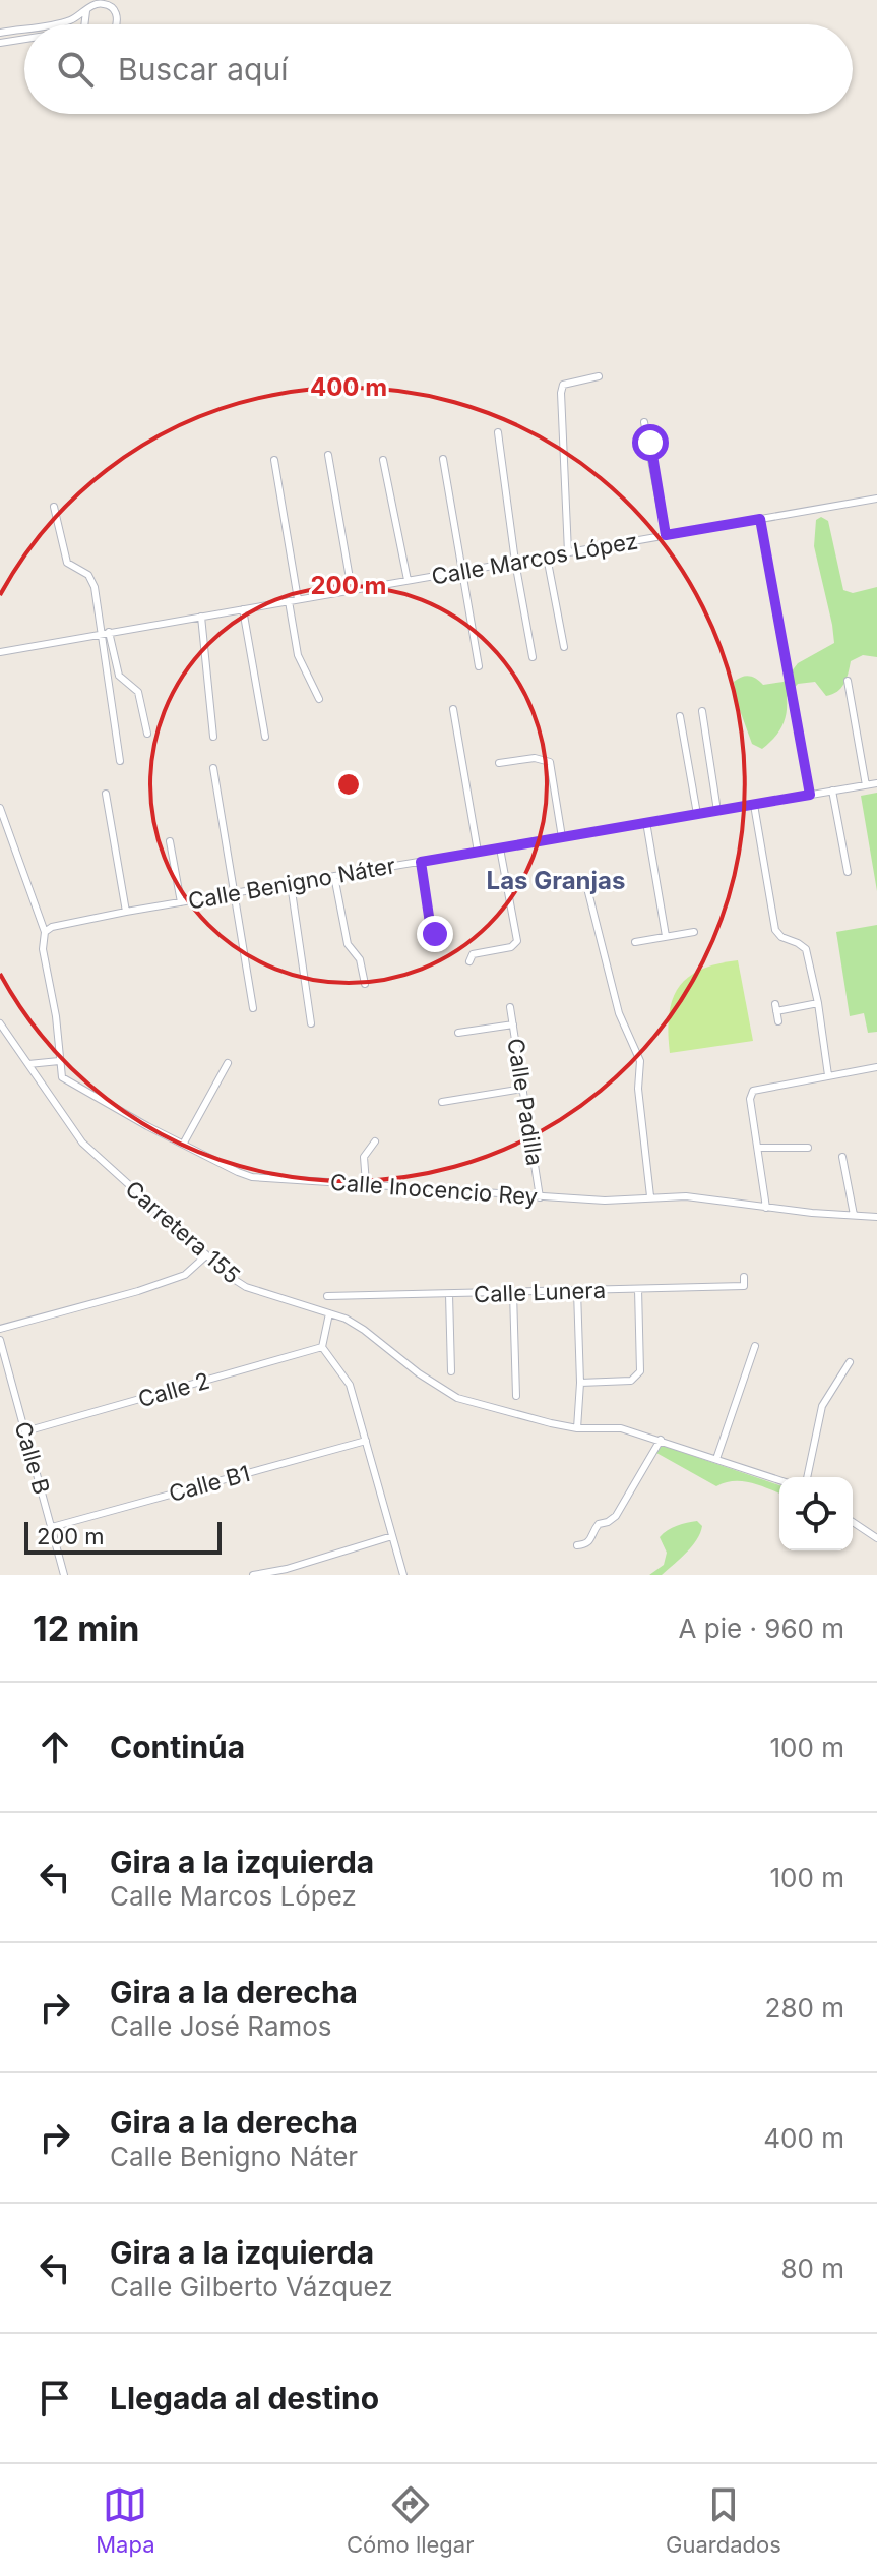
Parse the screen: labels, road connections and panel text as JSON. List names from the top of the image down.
{
  "streets": {
    "street": [
      "Calle Marcos López",
      "Calle Benigno Náter",
      "Calle Padilla",
      "Calle Inocencio Rey",
      "Carretera 155",
      "Calle Lunera",
      "Calle 2",
      "Calle B",
      "Calle B1"
    ]
  },
  "crossings": [
    ["Calle Padilla", "Calle Inocencio Rey"],
    ["Calle 2", "Calle B"],
    ["Calle B", "Calle B1"]
  ],
  "districts": ["Las Granjas"],
  "scale_bar": "200 m",
  "page": {
    "search": "Buscar aquí",
    "scale": "200 m",
    "heading": ["12 min", "A pie · 960 m"],
    "list": [
      ["Continúa", "100 m"],
      ["Gira a la izquierda", "Calle Marcos López", "100 m"],
      ["Gira a la derecha", "Calle José Ramos", "280 m"],
      ["Gira a la derecha", "Calle Benigno Náter", "400 m"],
      ["Gira a la izquierda", "Calle Gilberto Vázquez", "80 m"],
      "Llegada al destino"
    ],
    "nav": ["Mapa", "Cómo llegar", "Guardados"]
  },
  "rings": ["400 m", "200 m"]
}
